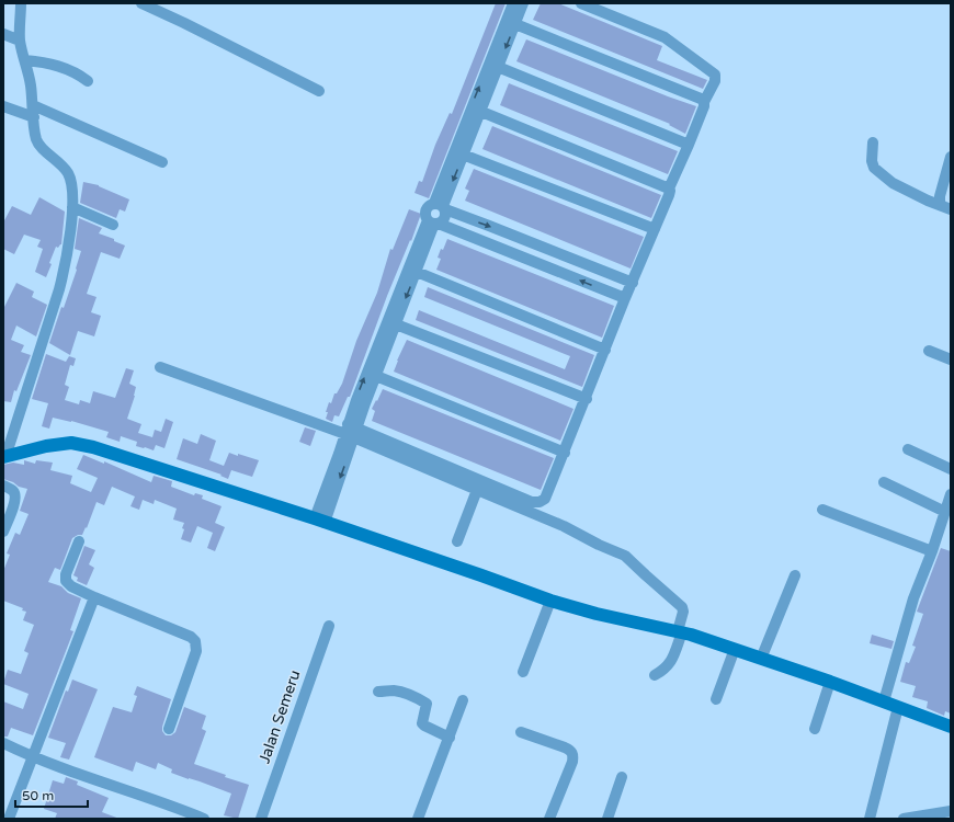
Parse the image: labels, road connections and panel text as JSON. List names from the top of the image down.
{
  "streets": {
    "street": ["Jalan Semeru"]
  },
  "scale_bar": "50 m"
}
